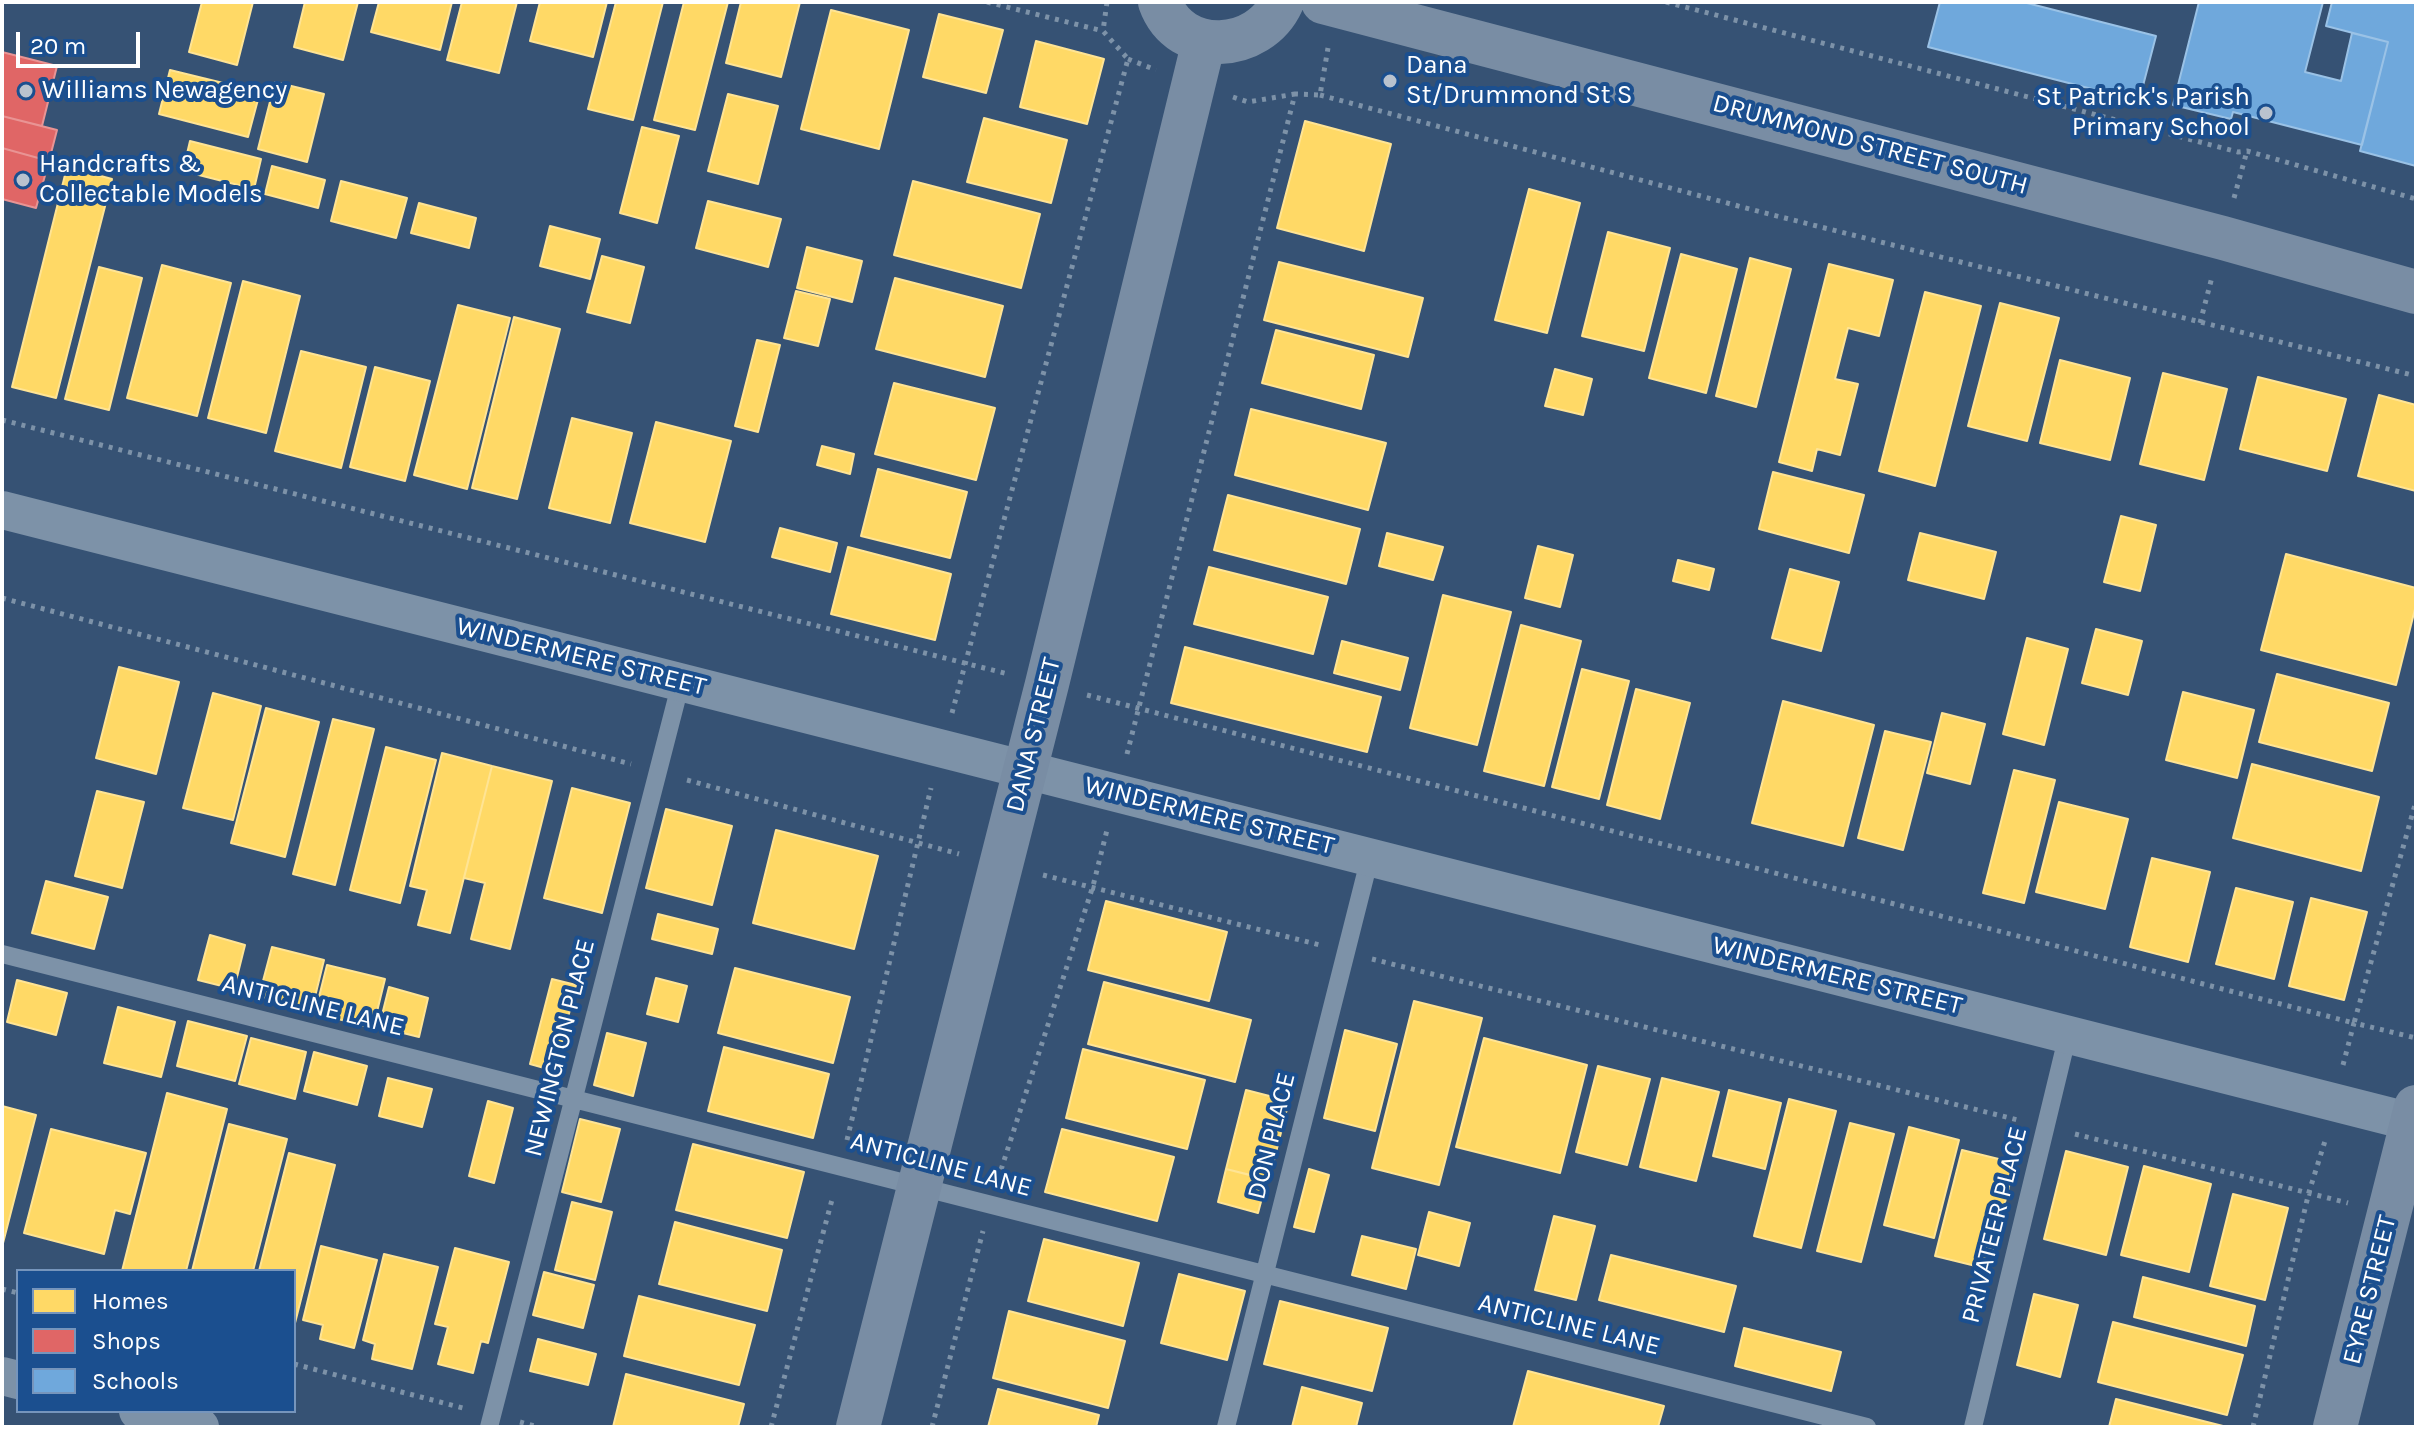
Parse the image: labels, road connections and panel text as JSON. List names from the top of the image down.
{
  "streets": {
    "main road": ["DRUMMOND STREET SOUTH", "DANA STREET", "EYRE STREET"],
    "street": ["WINDERMERE STREET"],
    "lane": [
      "ANTICLINE LANE",
      "NEWINGTON PLACE",
      "DON PLACE",
      "PRIVATEER PLACE"
    ]
  },
  "crossings": [
    ["WINDERMERE STREET", "DANA STREET"],
    ["WINDERMERE STREET", "NEWINGTON PLACE"],
    ["WINDERMERE STREET", "DON PLACE"],
    ["WINDERMERE STREET", "PRIVATEER PLACE"],
    ["WINDERMERE STREET", "EYRE STREET"],
    ["DANA STREET", "ANTICLINE LANE"],
    ["ANTICLINE LANE", "NEWINGTON PLACE"],
    ["ANTICLINE LANE", "DON PLACE"]
  ],
  "places": [
    "Dana St/Drummond St S",
    "Williams Newagency",
    "St Patrick's Parish Primary School",
    "Handcrafts & Collectable Models"
  ],
  "legend": ["Homes", "Shops", "Schools"],
  "scale_bar": "20 m"
}
